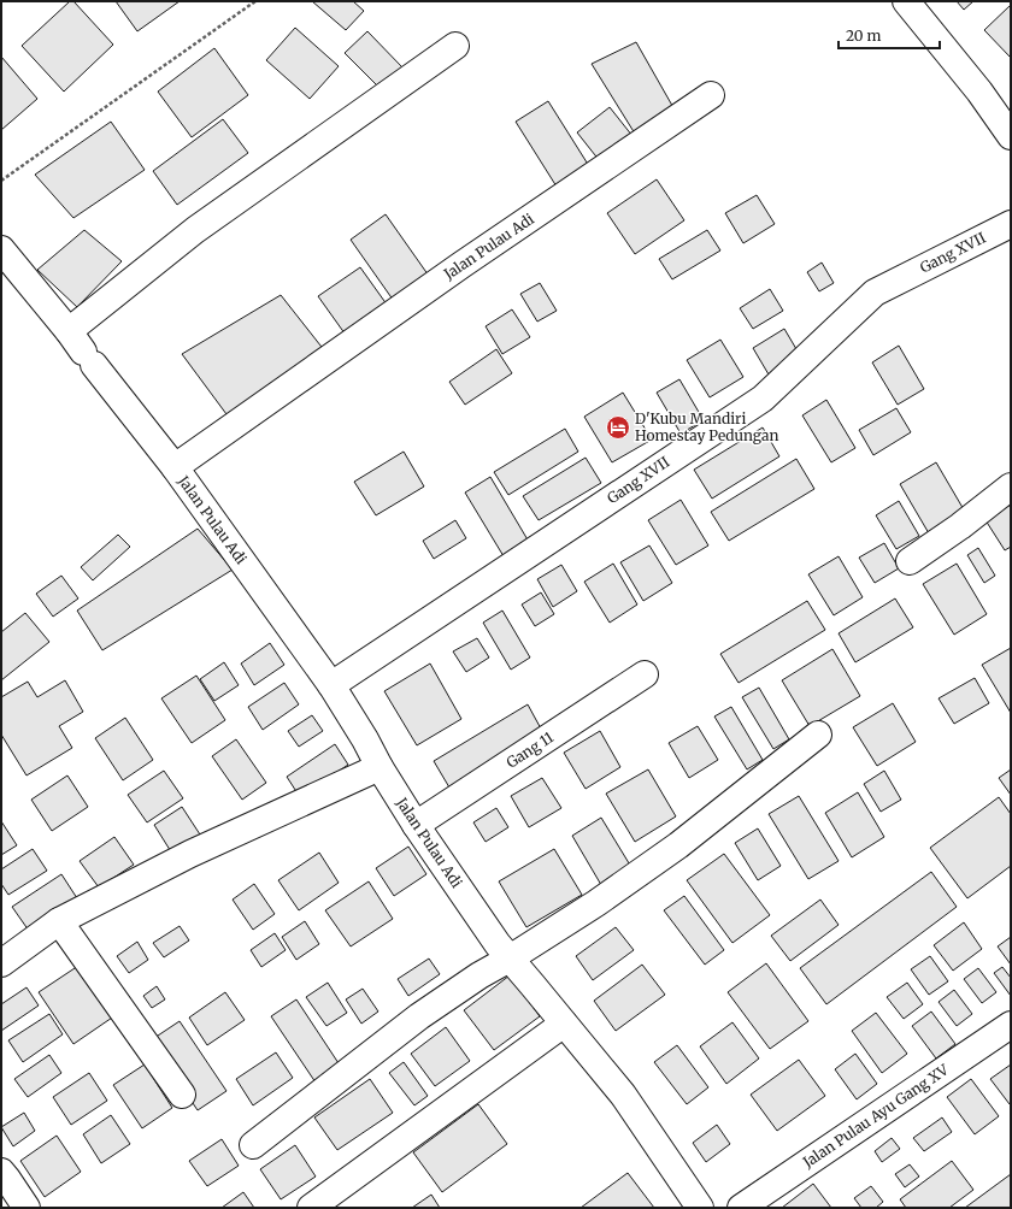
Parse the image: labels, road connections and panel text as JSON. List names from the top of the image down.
{
  "streets": {
    "street": [
      "Jalan Pulau Adi",
      "Gang XVII",
      "Gang 11",
      "Jalan Pulau Ayu Gang XV"
    ]
  },
  "crossings": [
    ["Jalan Pulau Adi", "Gang XVII"],
    ["Jalan Pulau Adi", "Gang 11"]
  ],
  "places": {
    "hotel": ["D'Kubu Mandiri Homestay Pedungan"]
  },
  "scale_bar": "20 m"
}
